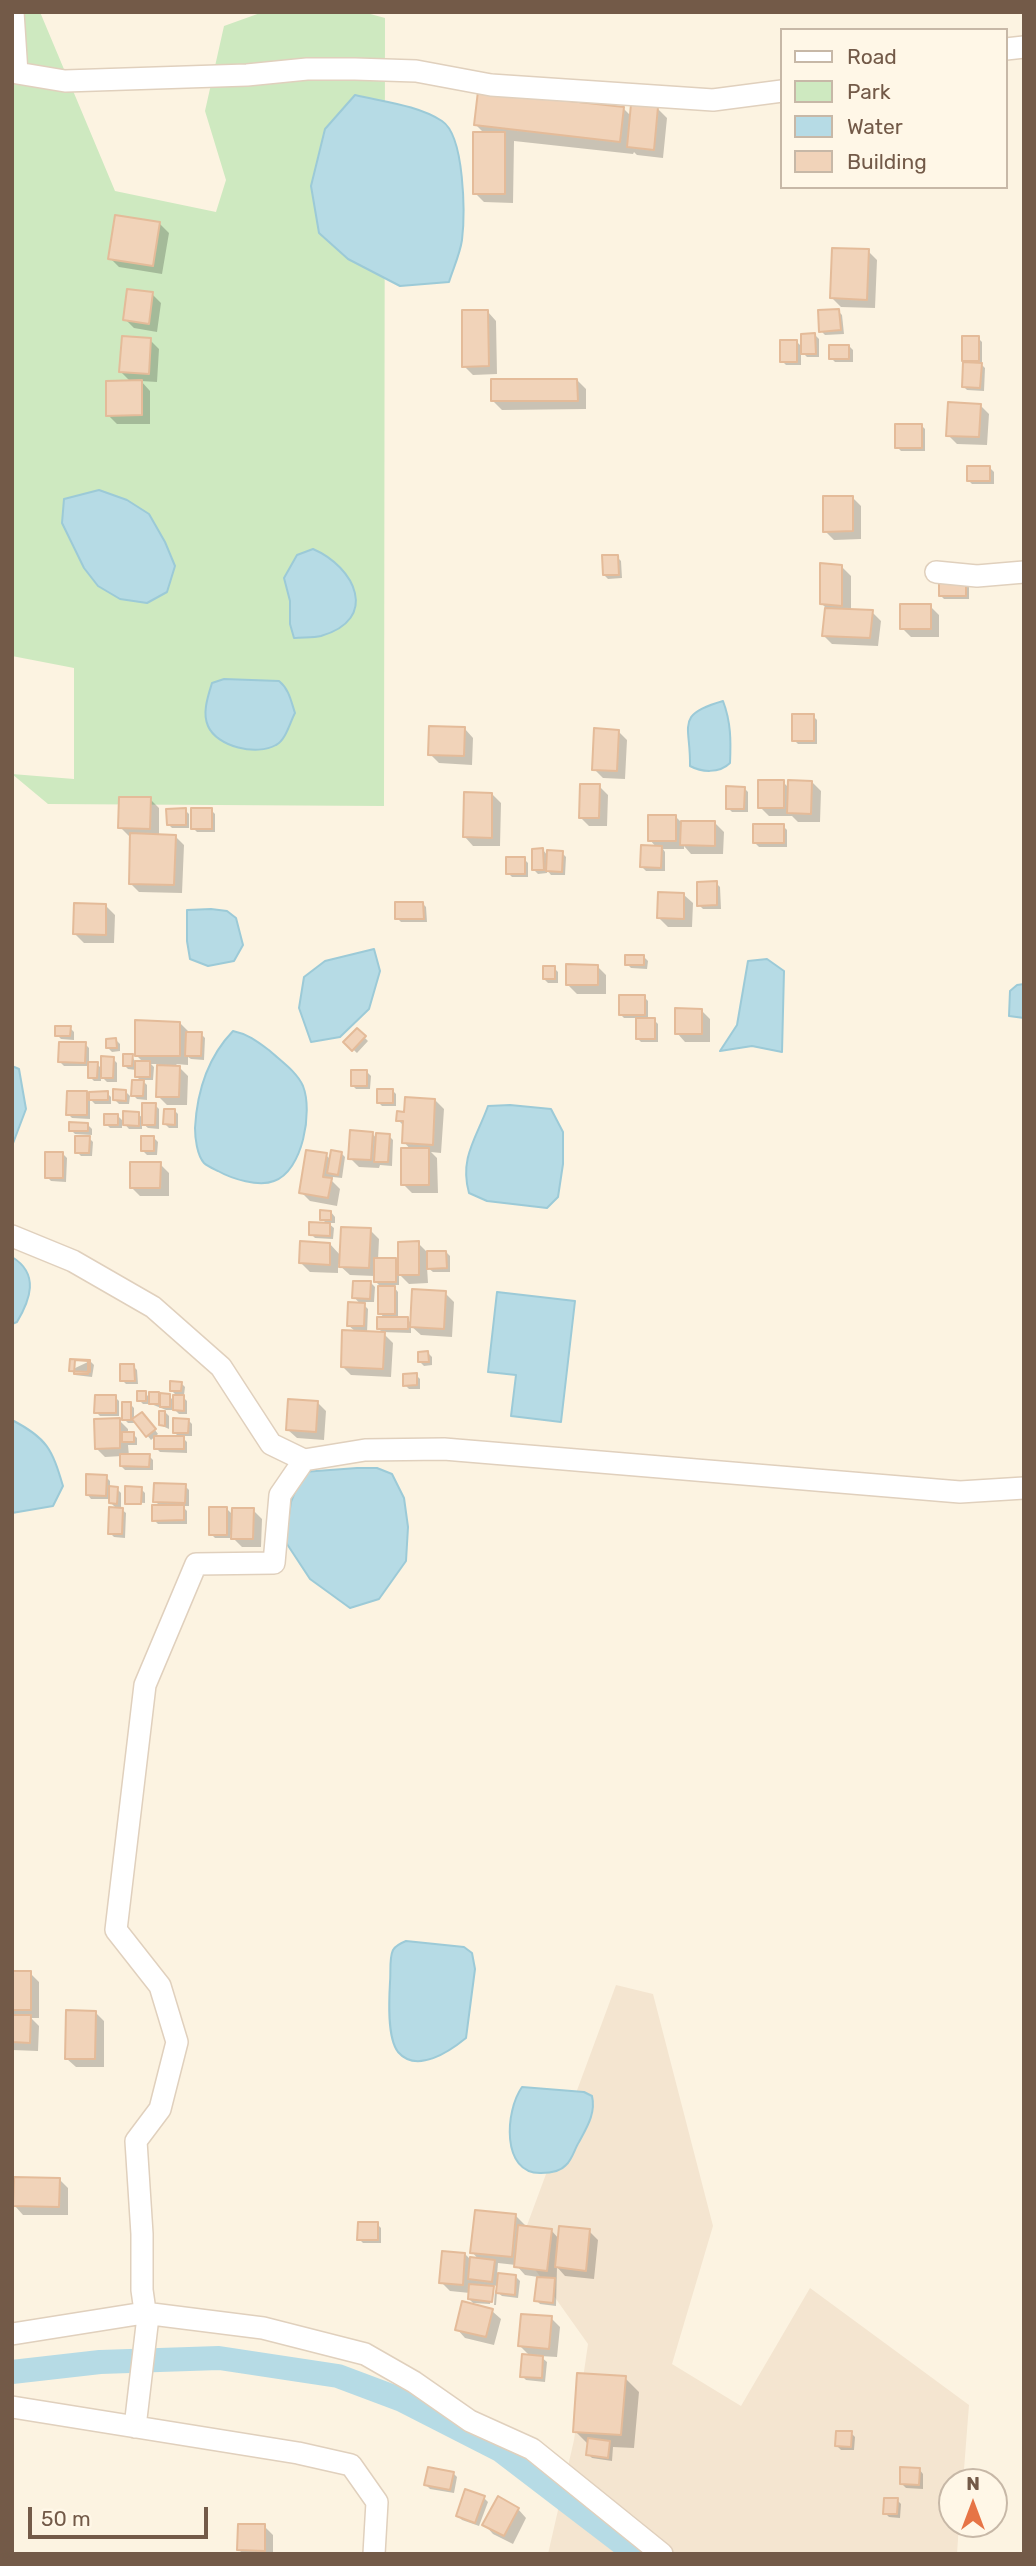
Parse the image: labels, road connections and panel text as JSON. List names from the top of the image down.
{
  "legend": [
    "Road",
    "Park",
    "Water",
    "Building"
  ],
  "scale_bar": "50 m",
  "north": "top"
}
